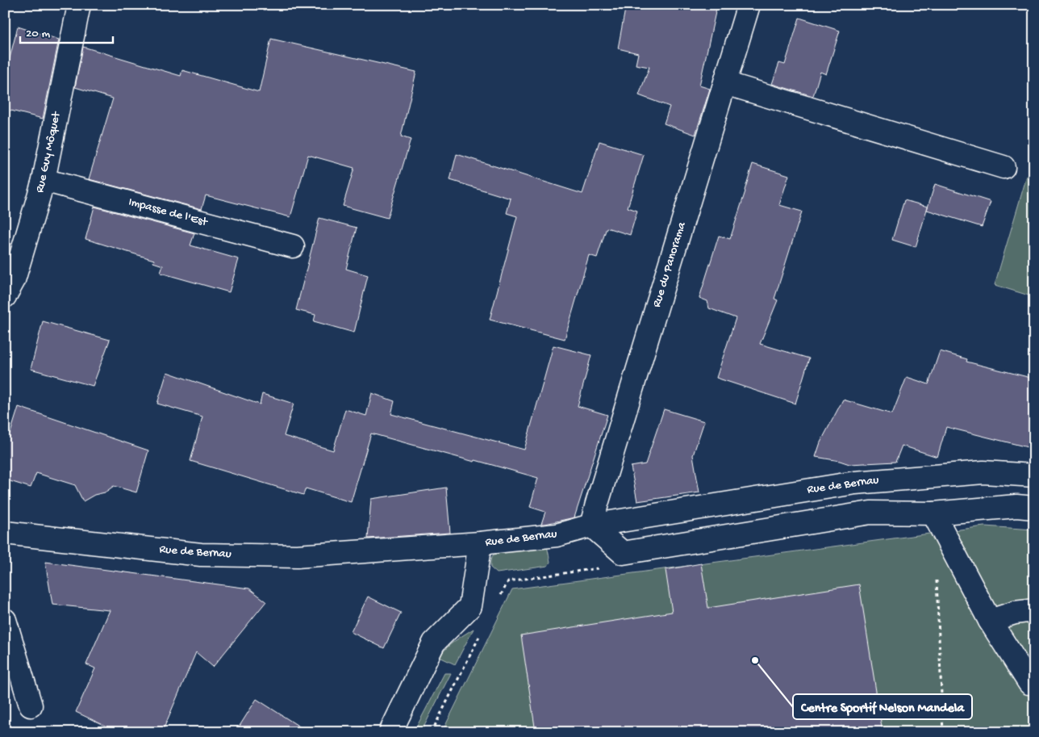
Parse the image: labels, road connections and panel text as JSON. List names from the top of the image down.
{
  "streets": {
    "street": [
      "Rue Guy Môquet",
      "Impasse de l'Est",
      "Rue du Panorama",
      "Rue de Bernau"
    ]
  },
  "crossings": [
    ["Rue Guy Môquet", "Impasse de l'Est"],
    ["Rue du Panorama", "Rue de Bernau"]
  ],
  "places": ["Centre Sportif Nelson Mandela"],
  "scale_bar": "20 m"
}
